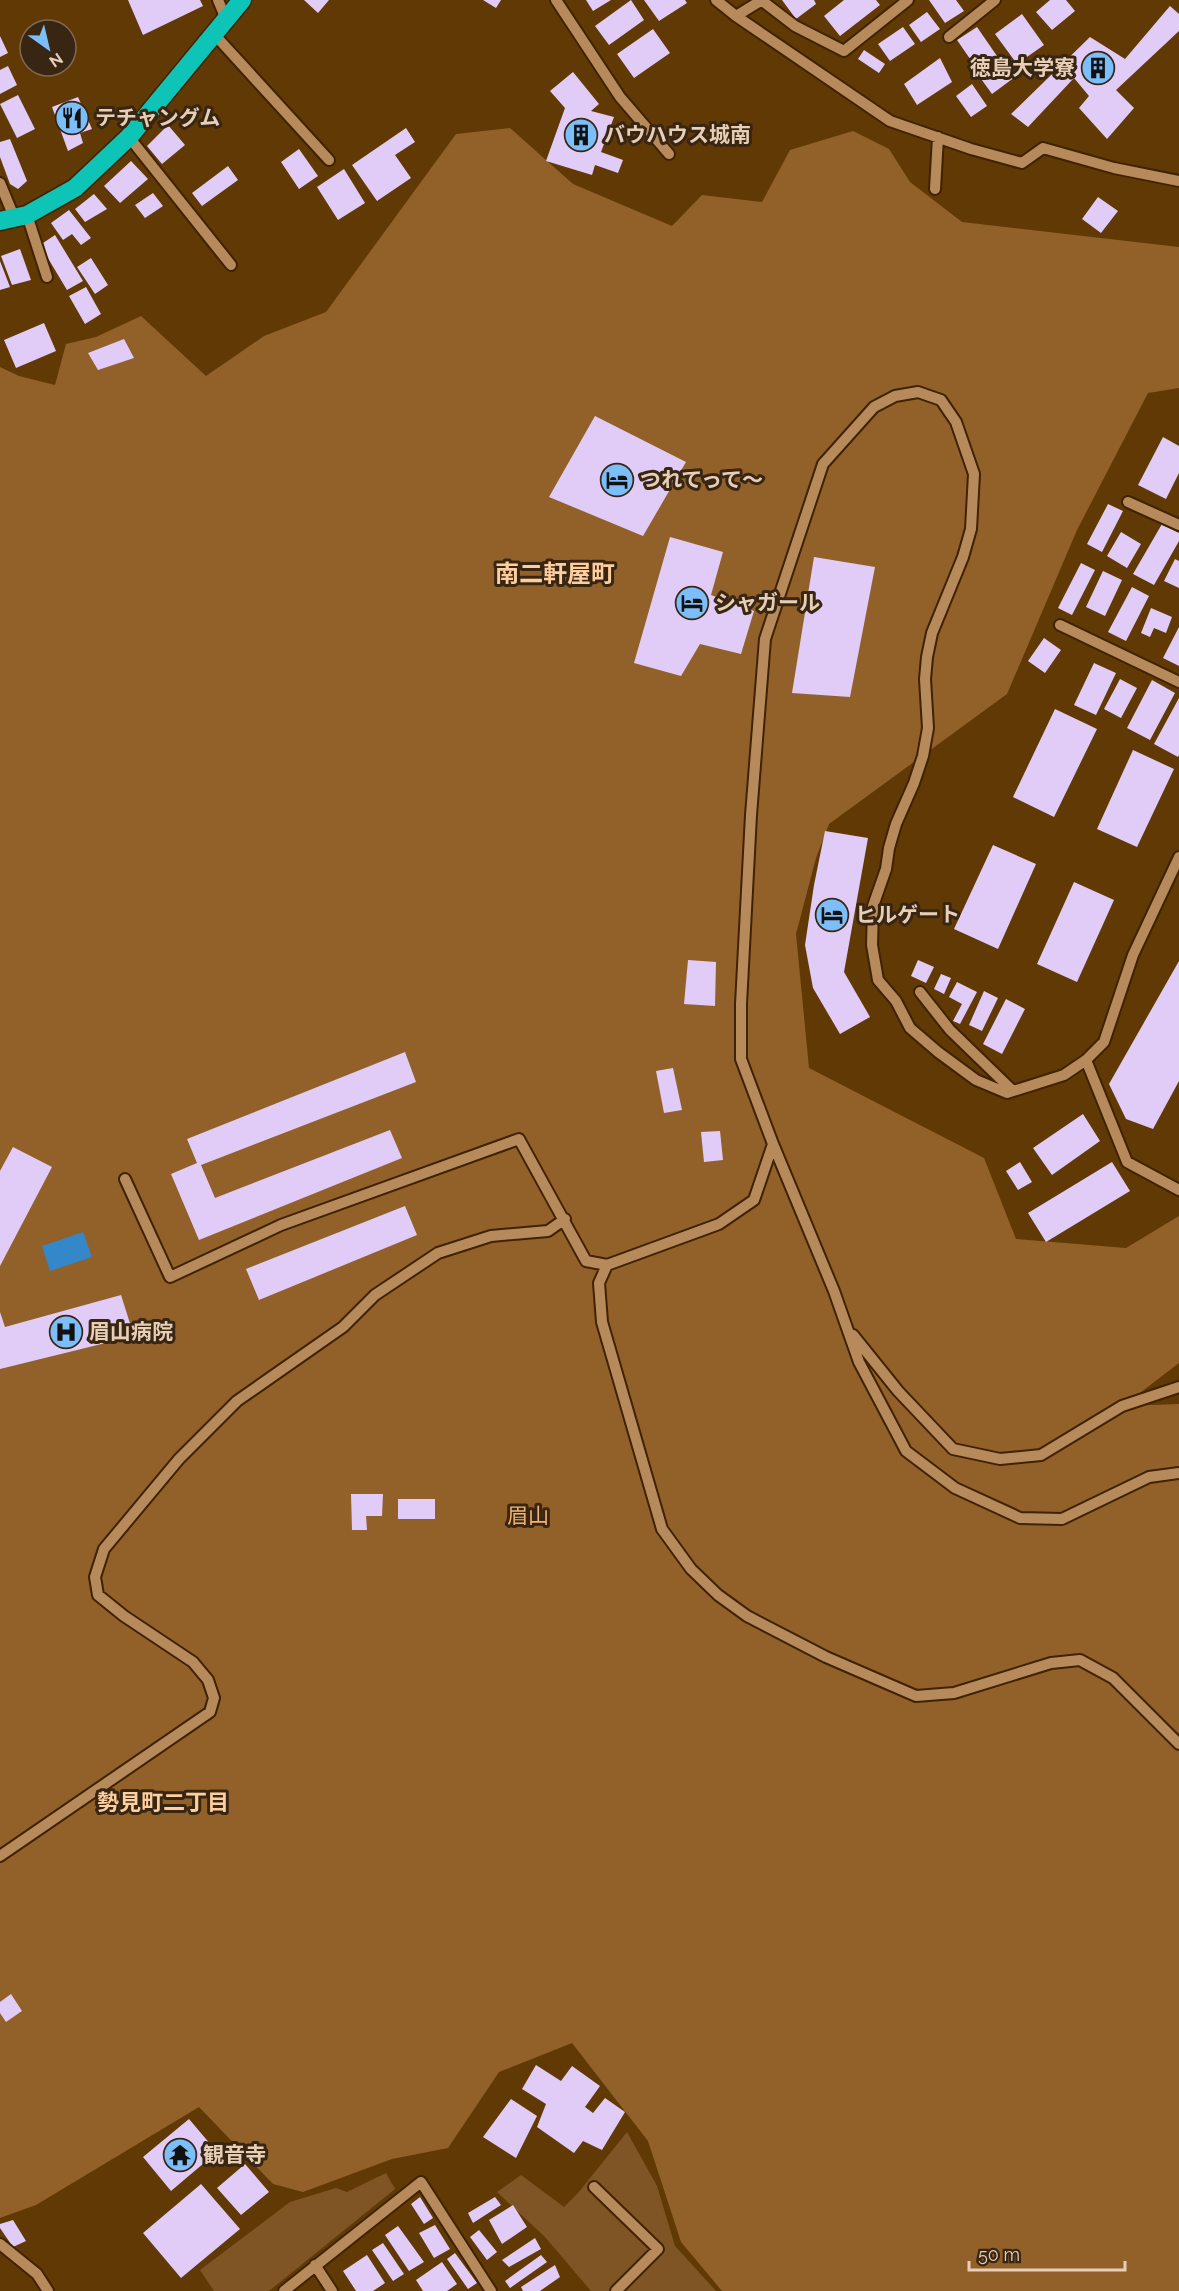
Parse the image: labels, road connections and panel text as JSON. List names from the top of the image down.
{
  "districts": ["南二軒屋町", "勢見町二丁目"],
  "parks": ["眉山"],
  "places": {
    "building": ["徳島大学寮", "バウハウス城南"],
    "restaurant": ["テチャングム"],
    "hotel": ["つれてって～", "シャガール", "ヒルゲート"],
    "hospital": ["眉山病院"],
    "temple": ["観音寺"]
  },
  "scale_bar": "50 m",
  "north": "bottom right"
}
